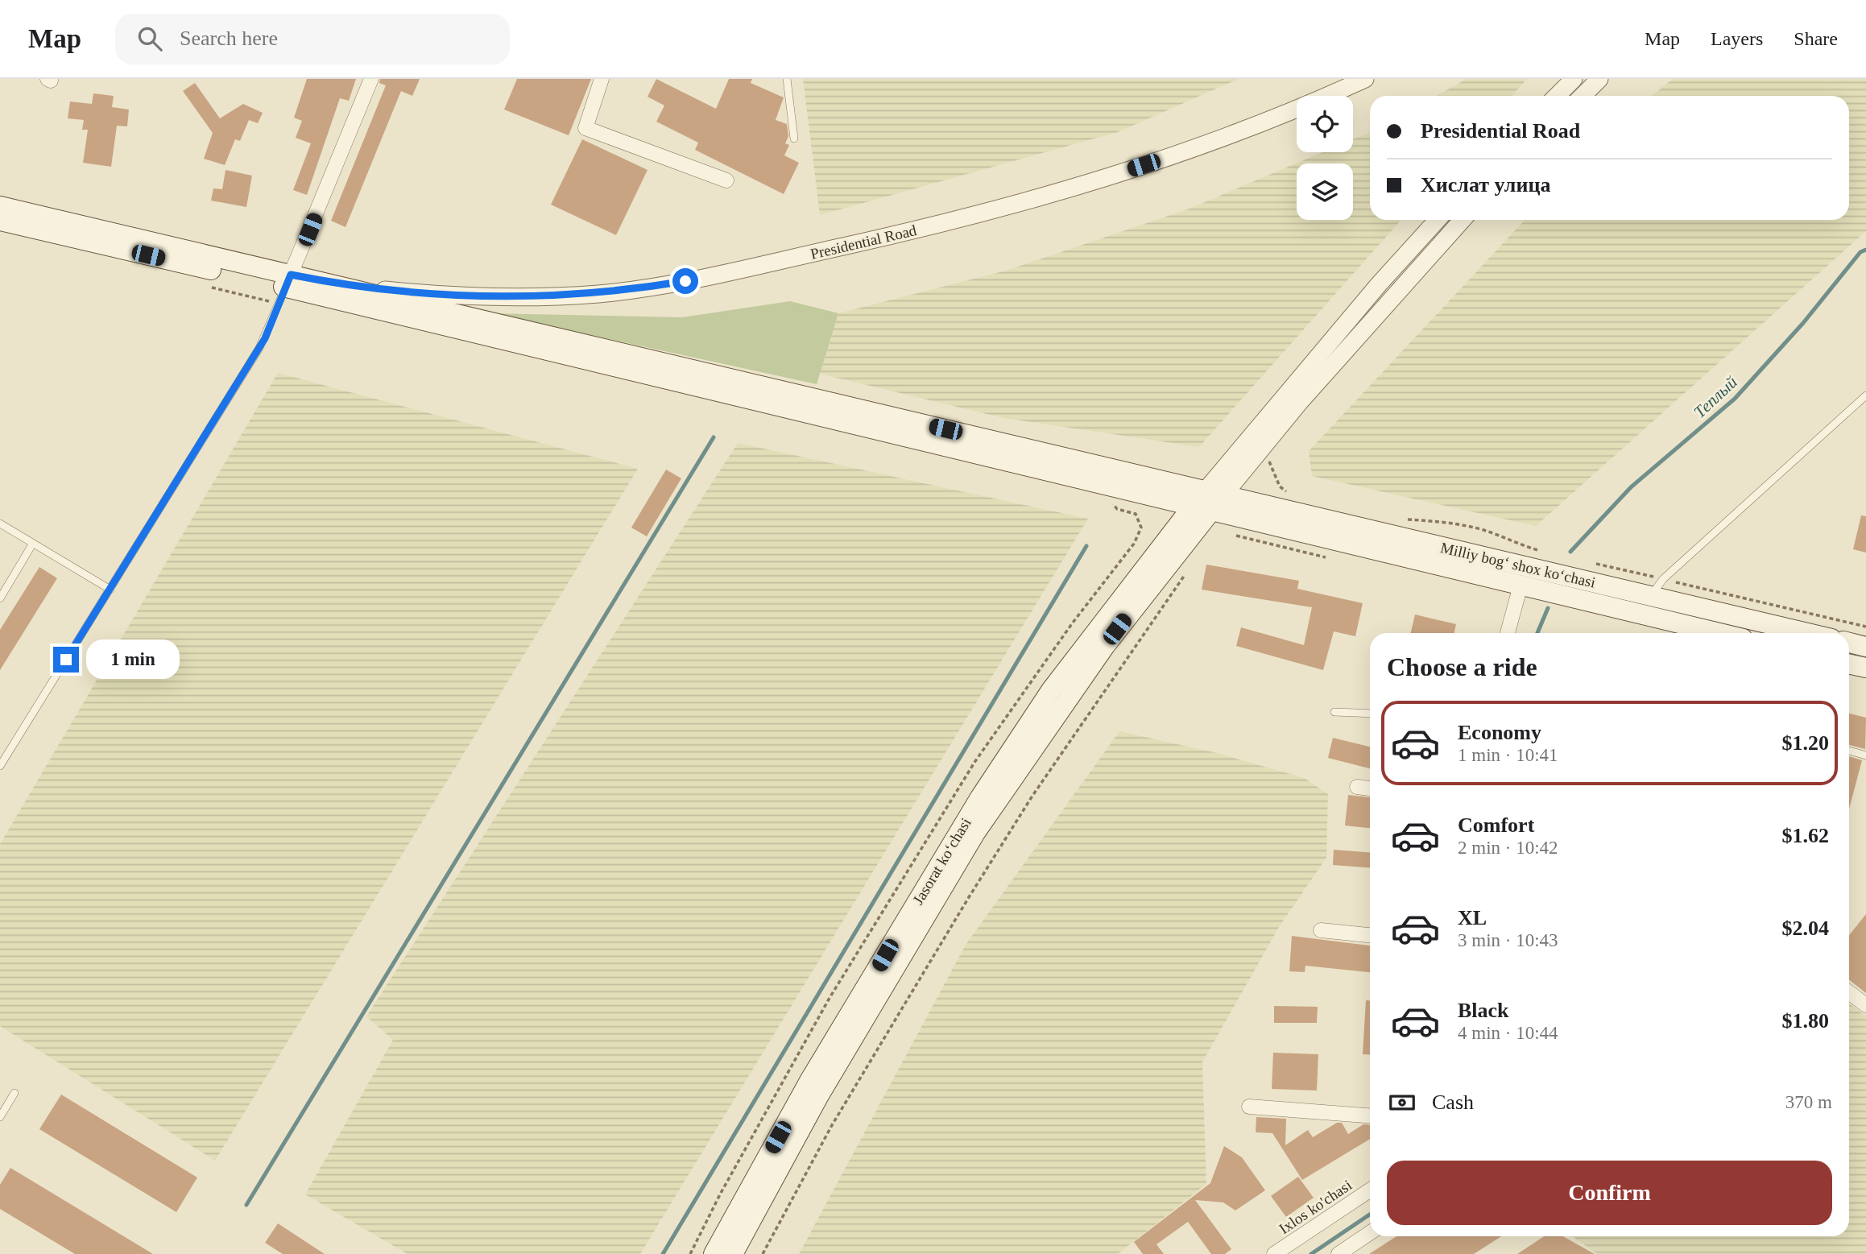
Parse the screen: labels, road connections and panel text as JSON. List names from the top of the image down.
{
  "streets": {
    "main road": ["Milliy bog‘ shox ko‘chasi", "Jasorat koʻchasi"],
    "street": ["Presidential Road", "Ixlos ko'chasi"]
  },
  "crossings": [
    ["Presidential Road", "Milliy bog‘ shox ko‘chasi"],
    ["Milliy bog‘ shox ko‘chasi", "Jasorat koʻchasi"]
  ],
  "water": ["Теплый"],
  "page": {
    "header": "Map",
    "search": "Search here",
    "nav": ["Map", "Layers", "Share"],
    "banner": ["Presidential Road", "Хислат улица"],
    "heading": "Choose a ride",
    "bubble": "1 min",
    "list": [
      {
        "name": "Economy",
        "note": "1 min · 10:41",
        "value": "$1.20"
      },
      {
        "name": "Comfort",
        "note": "2 min · 10:42",
        "value": "$1.62"
      },
      {
        "name": "XL",
        "note": "3 min · 10:43",
        "value": "$2.04"
      },
      {
        "name": "Black",
        "note": "4 min · 10:44",
        "value": "$1.80"
      }
    ],
    "pay": ["Cash", "370 m"],
    "buttons": "Confirm"
  }
}
